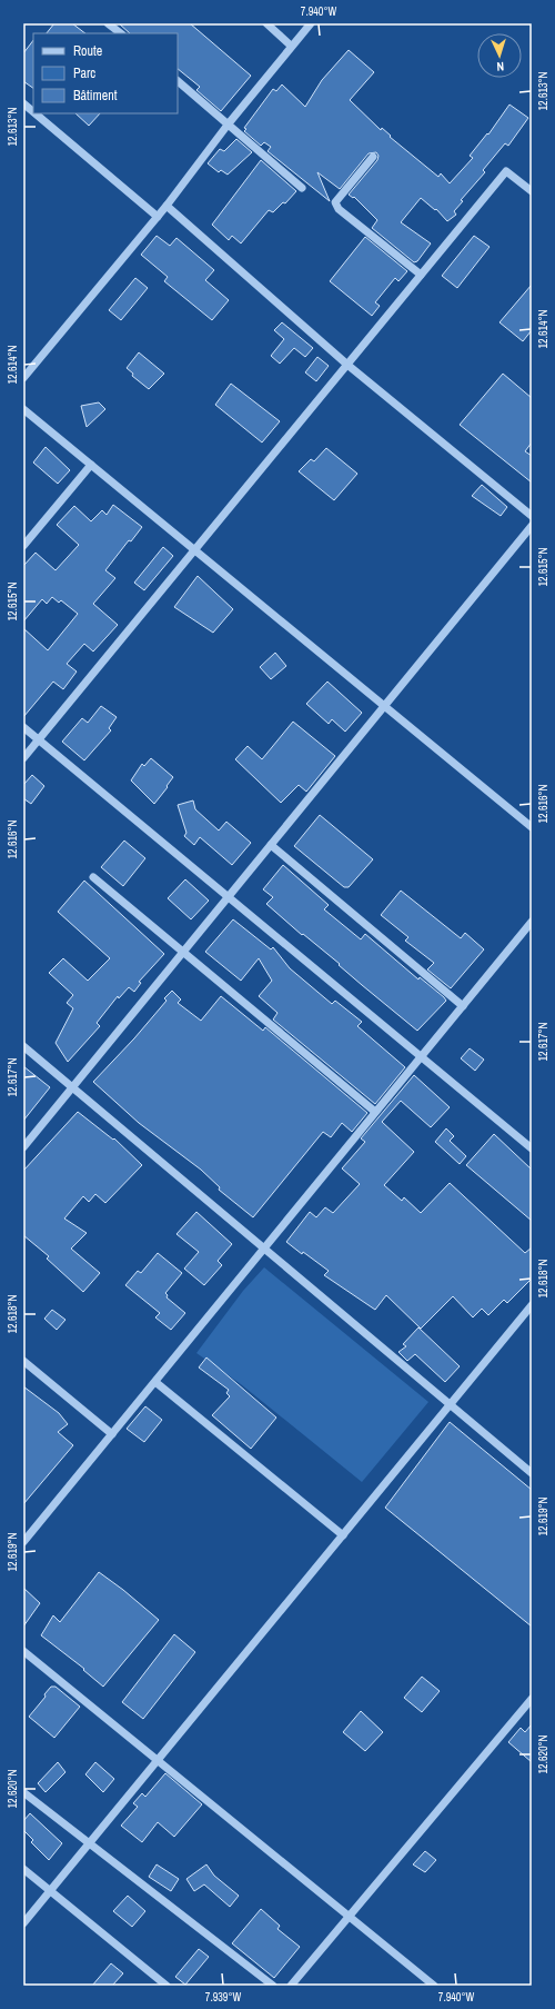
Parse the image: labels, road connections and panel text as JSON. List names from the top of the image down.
{
  "legend": ["Route", "Parc", "Bâtiment"],
  "north": "bottom",
  "coordinates": [
    "7.940°W",
    "12.613°N",
    "12.614°N",
    "12.615°N",
    "12.616°N",
    "12.617°N",
    "12.618°N",
    "12.619°N",
    "12.620°N",
    "7.939°W"
  ]
}
